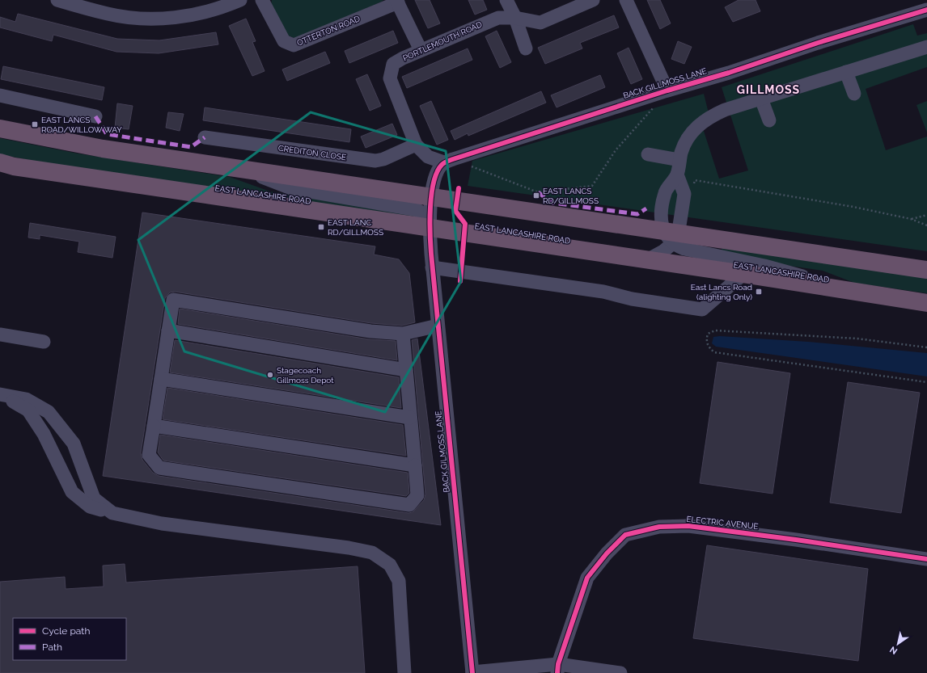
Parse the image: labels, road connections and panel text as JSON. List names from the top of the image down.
{
  "streets": {
    "highway": ["EAST LANCASHIRE ROAD"],
    "street": [
      "OTTERTON ROAD",
      "PORTLEMOUTH ROAD",
      "BACK GILLMOSS LANE",
      "CREDITON CLOSE",
      "BACK GILMOSS LANE",
      "ELECTRIC AVENUE"
    ]
  },
  "crossings": [
    ["PORTLEMOUTH ROAD", "BACK GILLMOSS LANE"],
    ["PORTLEMOUTH ROAD", "CREDITON CLOSE"],
    ["EAST LANCASHIRE ROAD", "BACK GILMOSS LANE"]
  ],
  "districts": ["GILLMOSS"],
  "places": {
    "transit": [
      "EAST LANCS ROAD/WILLOW WAY",
      "EAST LANCS RD/GILLMOSS",
      "EAST LANC RD/GILLMOSS",
      "East Lancs Road (alighting Only)"
    ],
    "other": ["Stagecoach Gillmoss Depot"]
  },
  "legend": ["Cycle path", "Path"],
  "north": "bottom left"
}
